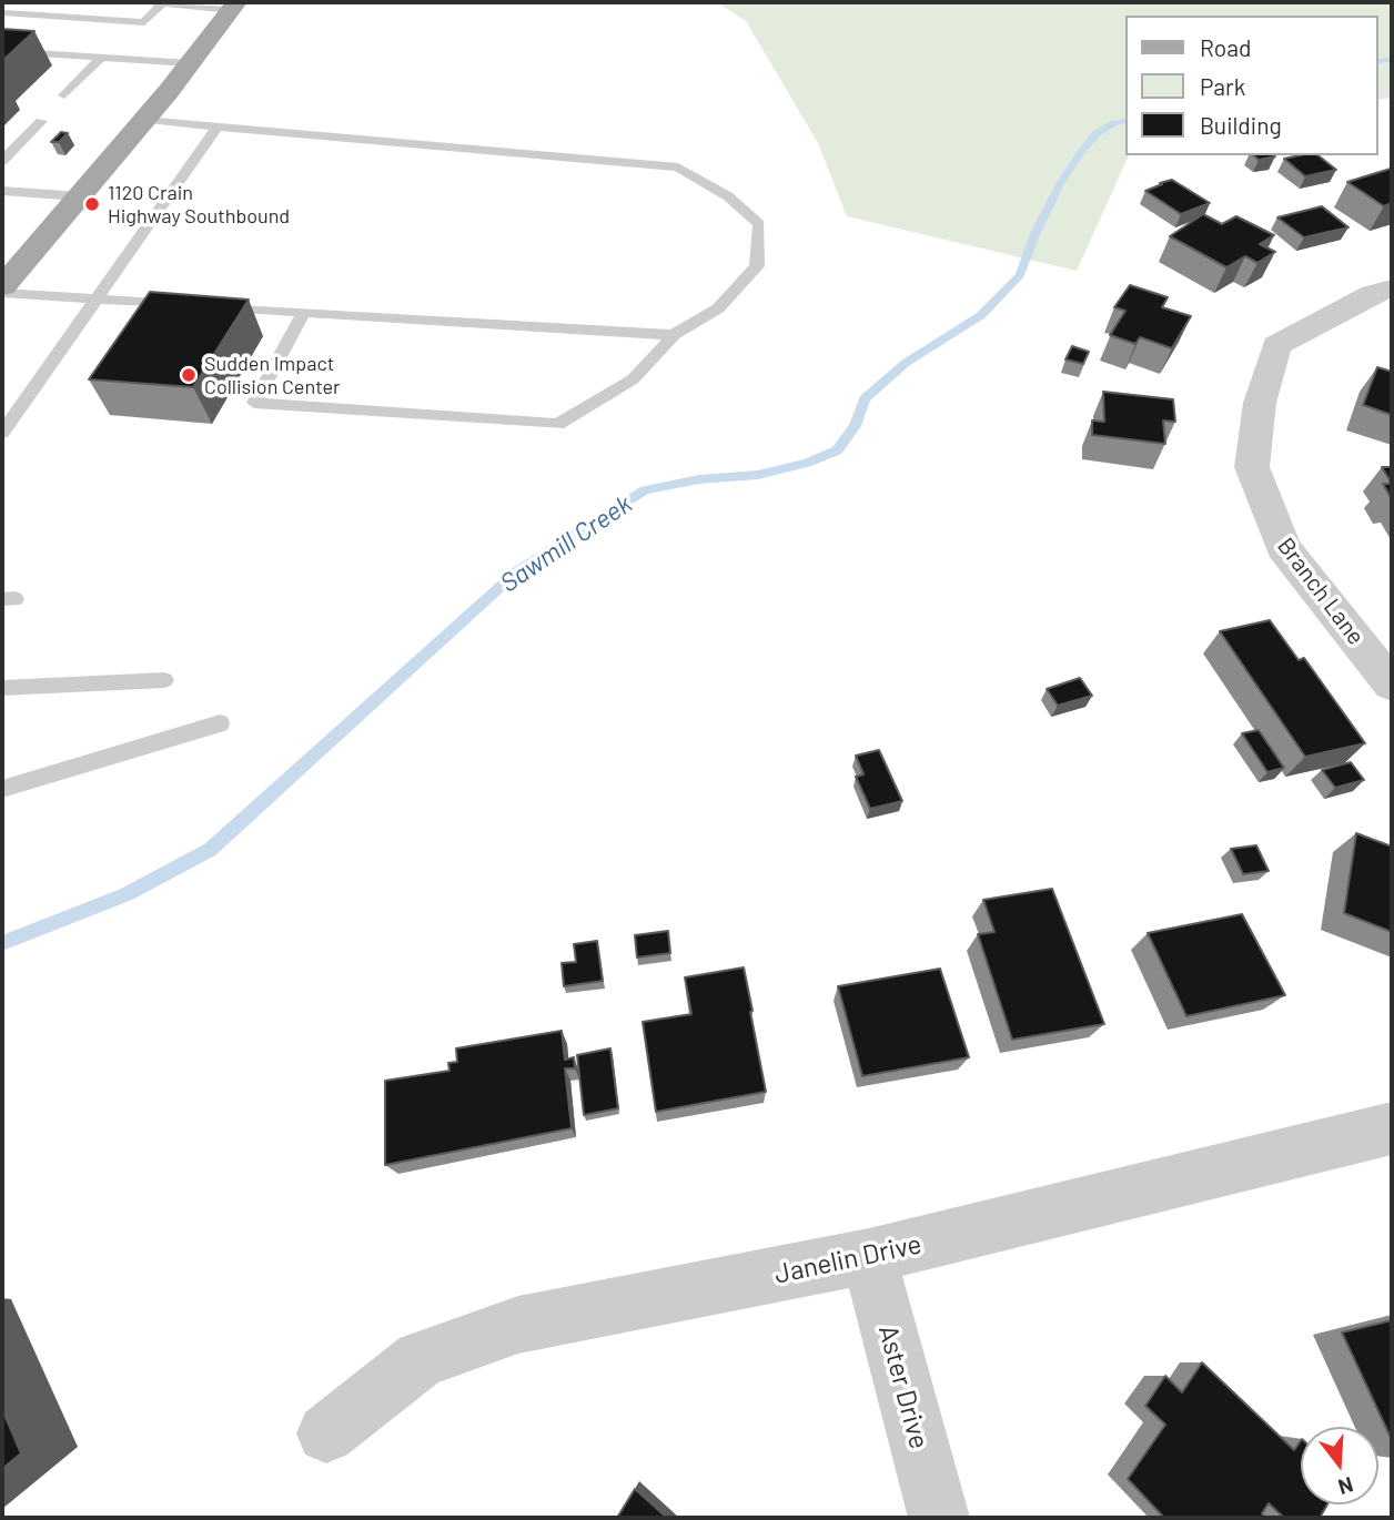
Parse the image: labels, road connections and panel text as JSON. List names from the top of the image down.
{
  "streets": {
    "street": ["Branch Lane", "Janelin Drive", "Aster Drive"]
  },
  "crossings": [
    ["Janelin Drive", "Aster Drive"]
  ],
  "water": ["Sawmill Creek"],
  "places": ["1120 Crain Highway Southbound", "Sudden Impact Collision Center"],
  "legend": ["Road", "Park", "Building"],
  "north": "bottom"
}
